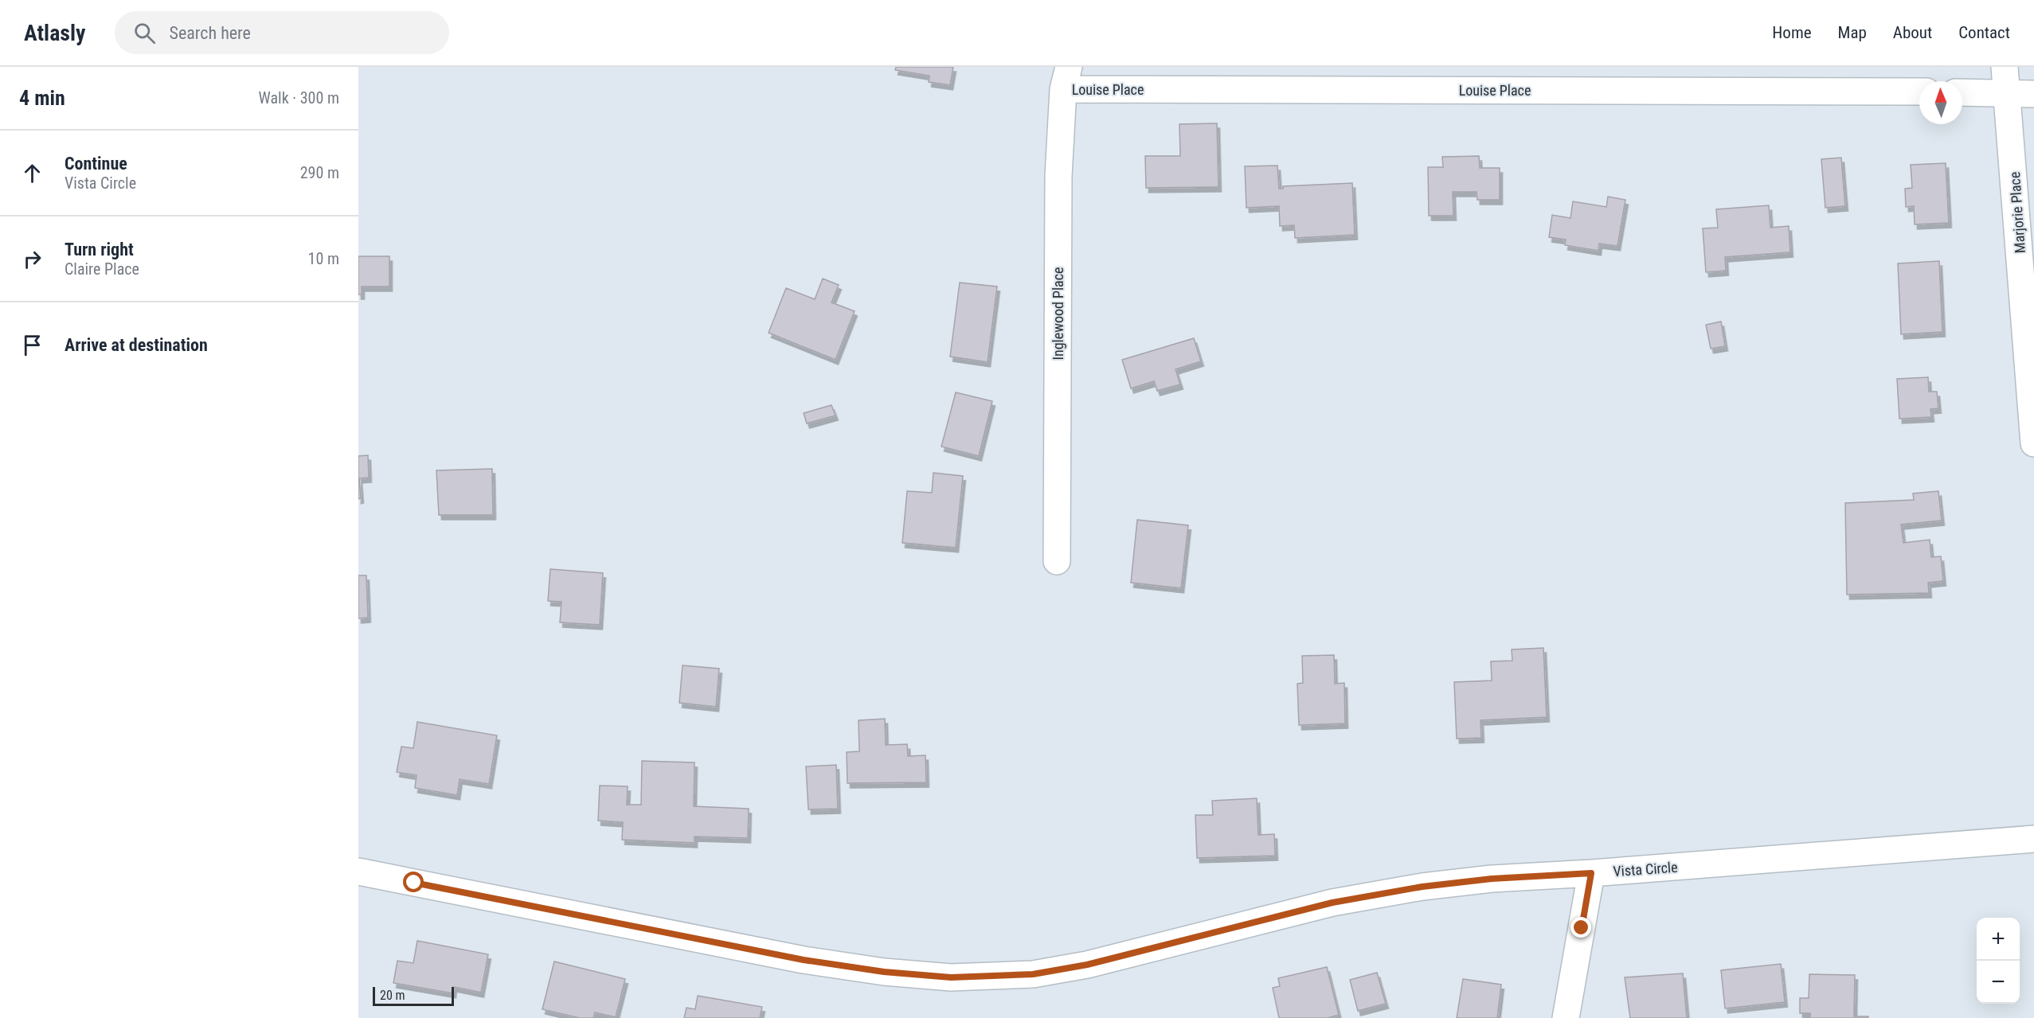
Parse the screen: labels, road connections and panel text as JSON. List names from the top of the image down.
{
  "streets": {
    "street": [
      "Louise Place",
      "Marjorie Place",
      "Inglewood Place",
      "Vista Circle"
    ]
  },
  "crossings": [
    ["Louise Place", "Inglewood Place"]
  ],
  "scale_bar": "20 m",
  "north": "top",
  "page": {
    "header": "Atlasly",
    "search": "Search here",
    "nav": [
      "Home",
      "Map",
      "About",
      "Contact"
    ],
    "heading": ["4 min", "Walk · 300 m"],
    "list": [
      ["Continue", "Vista Circle", "290 m"],
      ["Turn right", "Claire Place", "10 m"],
      "Arrive at destination"
    ],
    "map_buttons": ["+", "−"],
    "scale": "20 m"
  }
}
